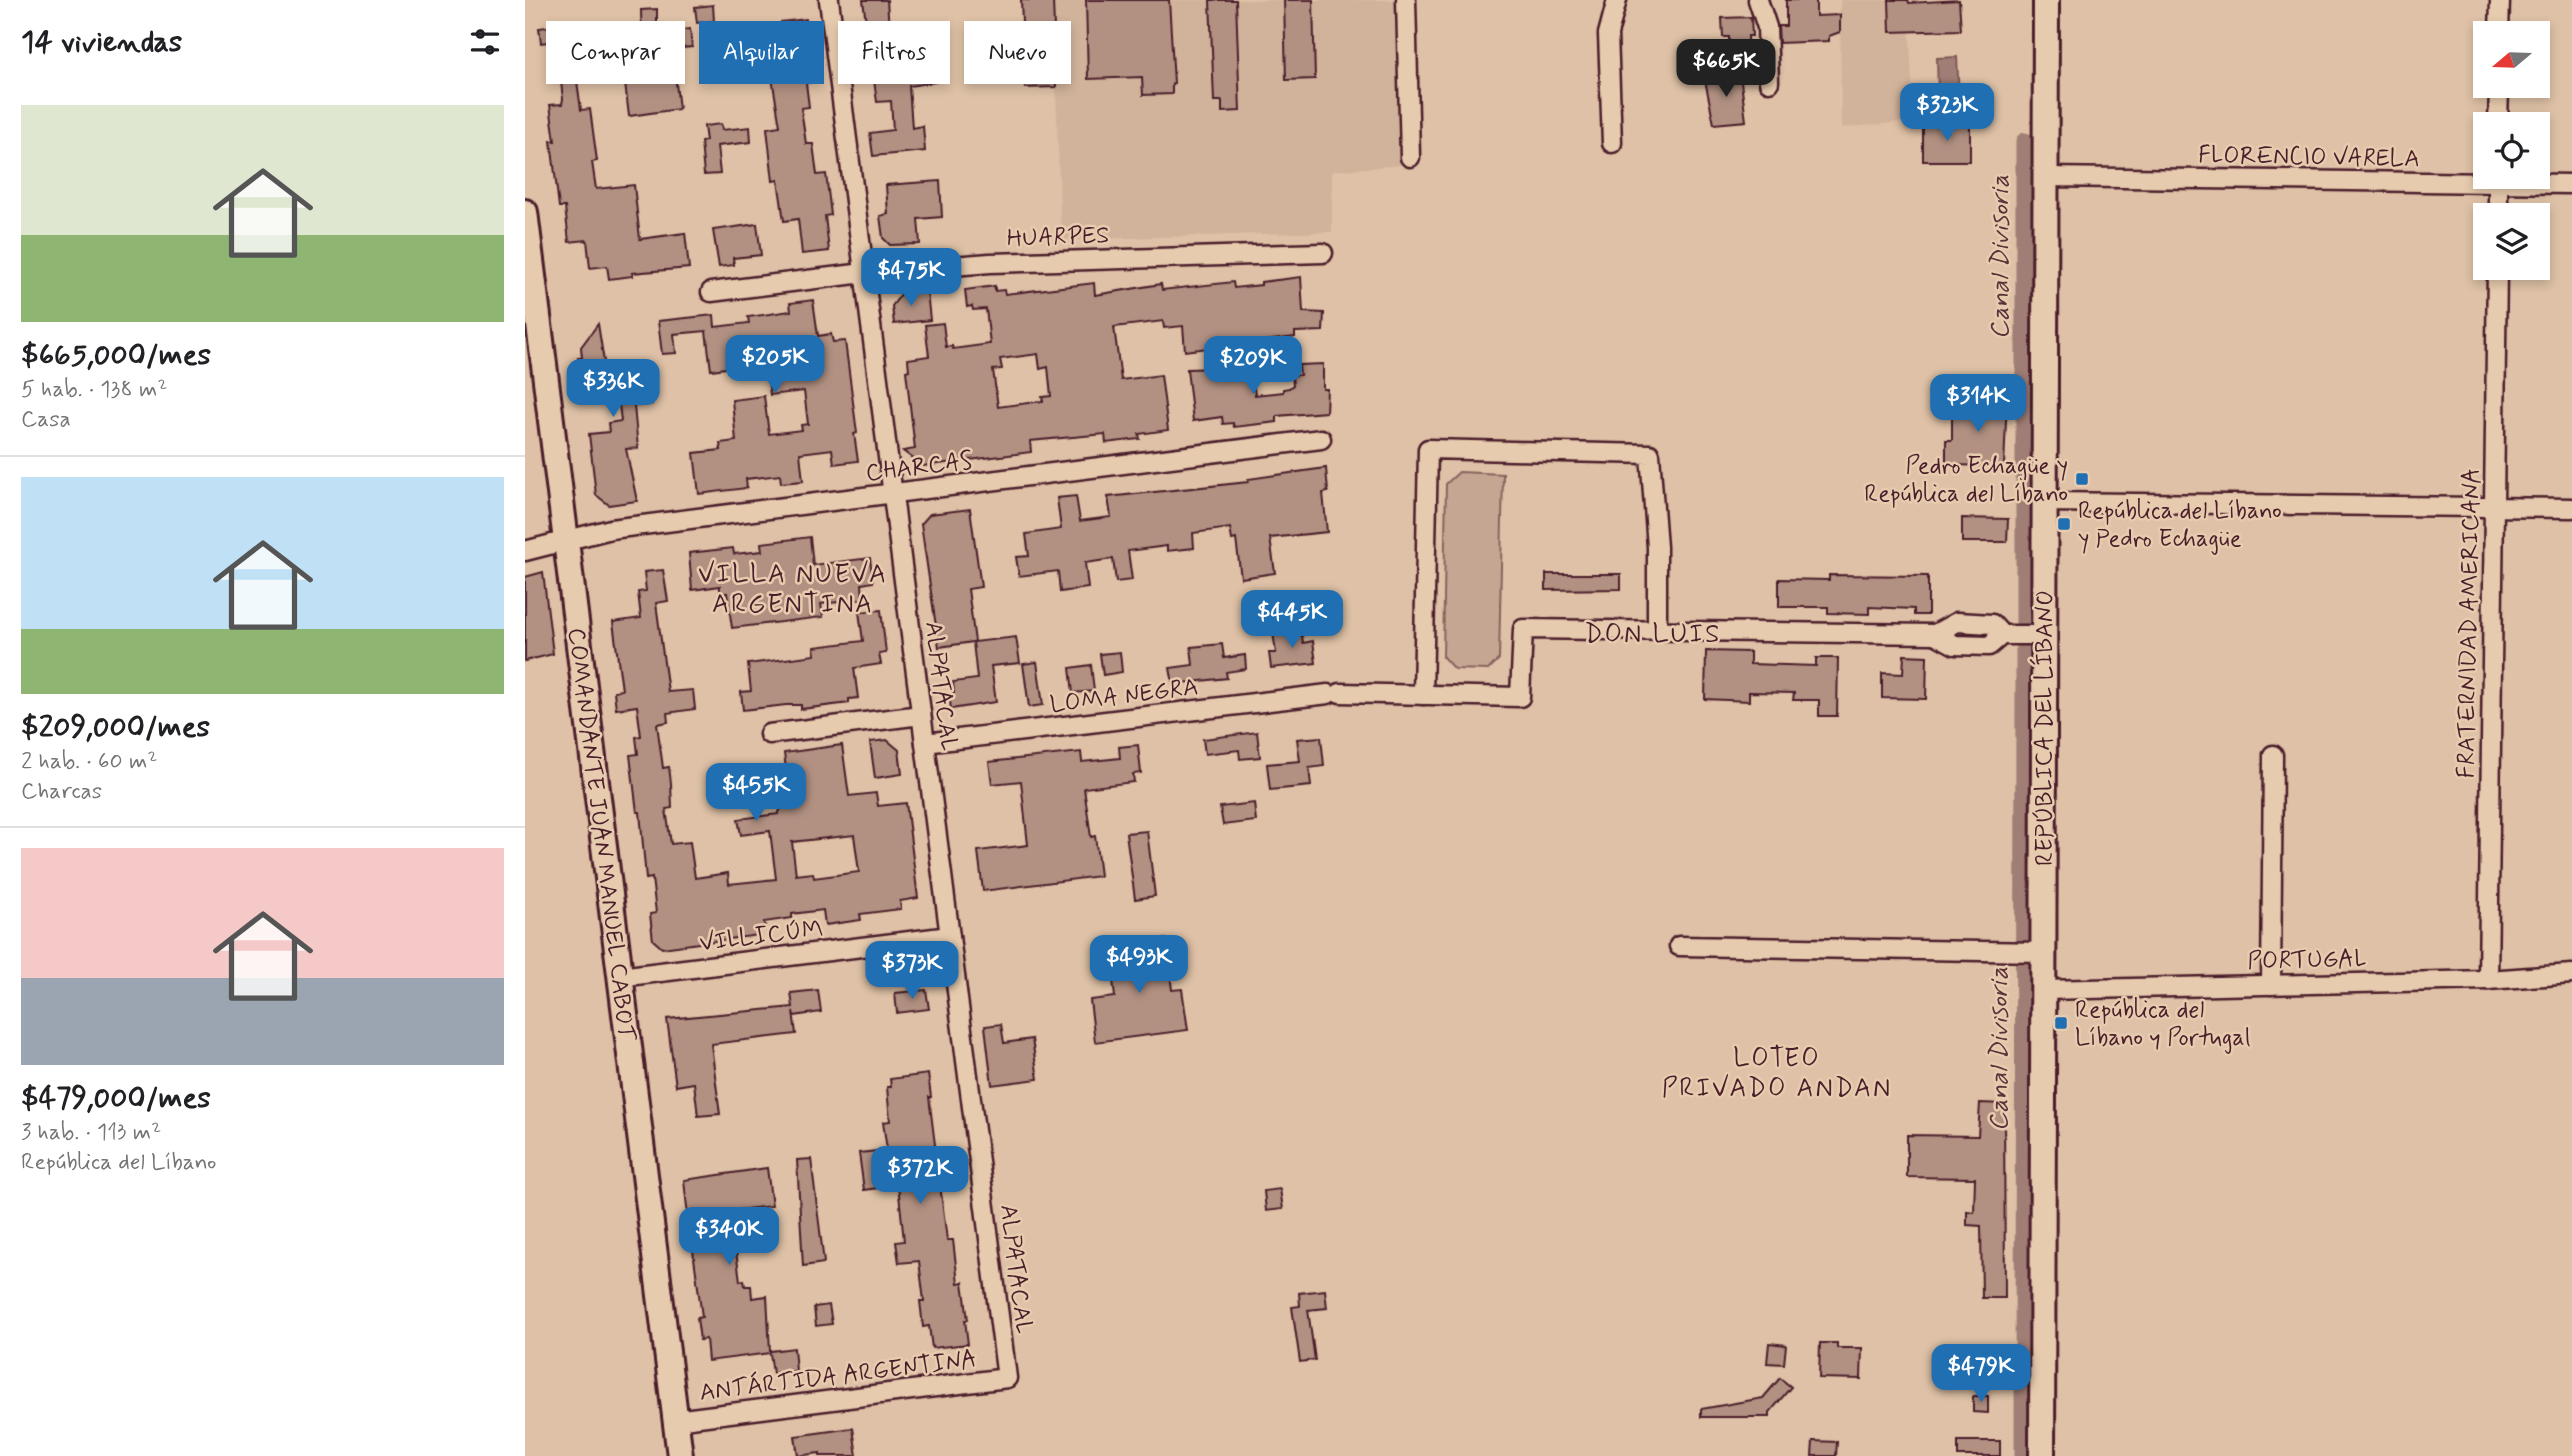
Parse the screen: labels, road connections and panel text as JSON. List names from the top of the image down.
{
  "streets": {
    "main road": ["REPÚBLICA DEL LÍBANO", "COMANDANTE JUAN MANUEL CABOT"],
    "street": [
      "FLORENCIO VARELA",
      "HUARPES",
      "CHARCAS",
      "FRATERNIDAD AMERICANA",
      "ALPATACAL",
      "LOMA NEGRA",
      "VILLICÚM",
      "PORTUGAL",
      "ANTÁRTIDA ARGENTINA"
    ]
  },
  "crossings": [
    ["FLORENCIO VARELA", "REPÚBLICA DEL LÍBANO"],
    ["HUARPES", "ALPATACAL"],
    ["CHARCAS", "ALPATACAL"],
    ["CHARCAS", "COMANDANTE JUAN MANUEL CABOT"],
    ["FRATERNIDAD AMERICANA", "PORTUGAL"],
    ["ALPATACAL", "LOMA NEGRA"],
    ["ALPATACAL", "VILLICÚM"],
    ["ALPATACAL", "ANTÁRTIDA ARGENTINA"],
    ["REPÚBLICA DEL LÍBANO", "PORTUGAL"],
    ["COMANDANTE JUAN MANUEL CABOT", "VILLICÚM"],
    ["COMANDANTE JUAN MANUEL CABOT", "ANTÁRTIDA ARGENTINA"]
  ],
  "districts": ["VILLA NUEVA ARGENTINA", "DON LUIS", "LOTEO PRIVADO ANDAN"],
  "water": ["Canal Divisoria"],
  "places": {
    "transit": ["Pedro Echagüe y República del Líbano", "República del Líbano y Pedro Echagüe", "República del Líbano y Portugal"]
  },
  "north": "left",
  "page": {
    "heading": "14 viviendas",
    "chip": [
      "Comprar",
      "Alquilar",
      "Filtros",
      "Nuevo"
    ],
    "price": [
      "$665K",
      "$323K",
      "$475K",
      "$205K",
      "$209K",
      "$336K",
      "$314K",
      "$445K",
      "$455K",
      "$493K",
      "$373K",
      "$372K",
      "$340K",
      "$479K"
    ],
    "list": [
      {
        "name": "$665,000/mes",
        "note": "5 hab. · 138 m² · Casa"
      },
      {
        "name": "$209,000/mes",
        "note": "2 hab. · 60 m² · Charcas"
      },
      {
        "name": "$479,000/mes",
        "note": "3 hab. · 113 m² · República del Líbano"
      }
    ]
  }
}
